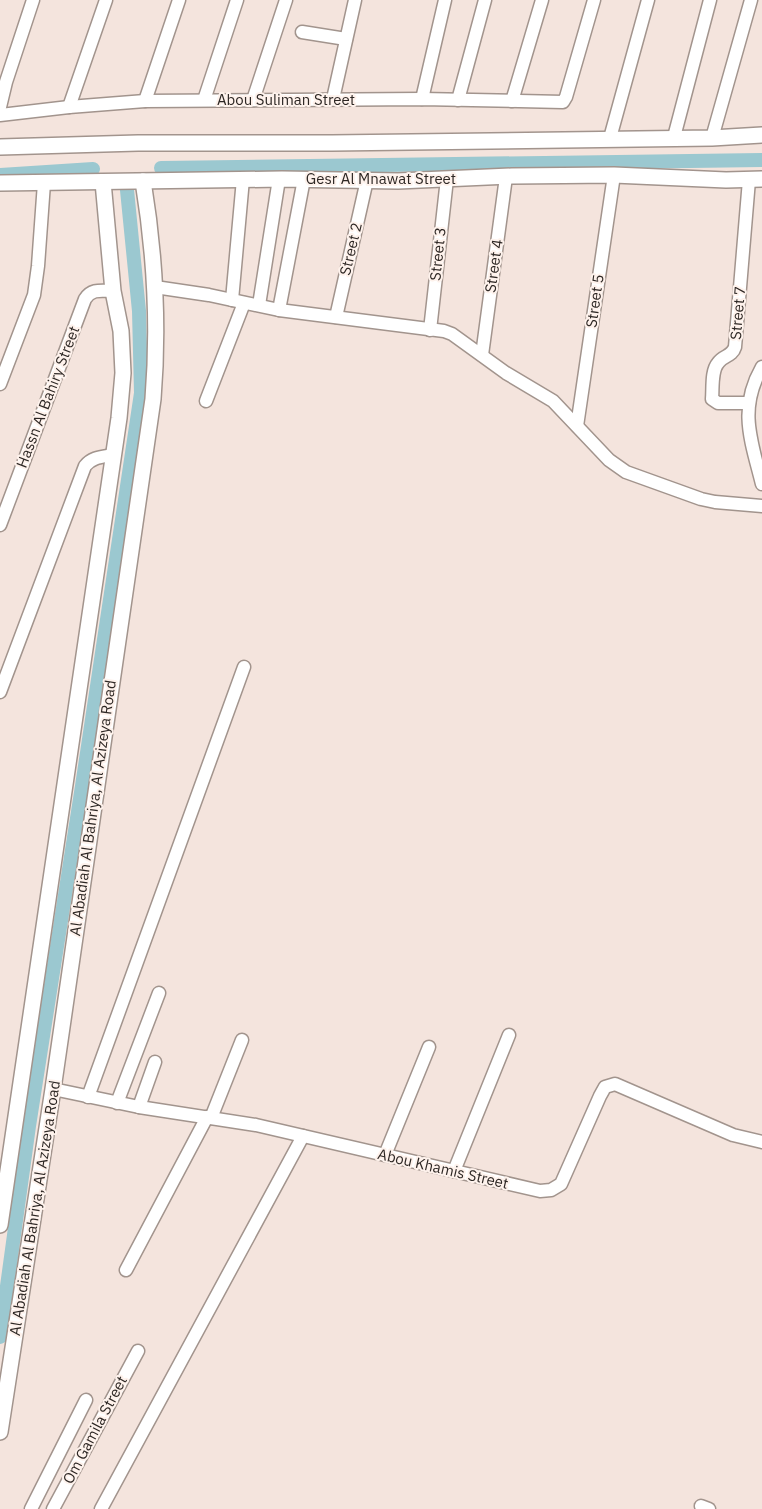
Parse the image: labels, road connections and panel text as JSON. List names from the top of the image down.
{
  "streets": {
    "street": [
      "Abou Suliman Street",
      "Gesr Al Mnawat Street",
      "Street 2",
      "Street 3",
      "Street 4",
      "Street 5",
      "Street 7",
      "Hassn Al Bahiry Street",
      "Al Abadiah Al Bahriya, Al Azizeya Road",
      "Abou Khamis Street",
      "Om Gamila Street"
    ]
  },
  "crossings": [
    ["Gesr Al Mnawat Street", "Street 2"],
    ["Gesr Al Mnawat Street", "Street 3"],
    ["Gesr Al Mnawat Street", "Street 4"],
    ["Gesr Al Mnawat Street", "Street 5"],
    ["Gesr Al Mnawat Street", "Street 7"],
    ["Gesr Al Mnawat Street", "Al Abadiah Al Bahriya, Al Azizeya Road"],
    ["Hassn Al Bahiry Street", "Al Abadiah Al Bahriya, Al Azizeya Road"],
    ["Al Abadiah Al Bahriya, Al Azizeya Road", "Abou Khamis Street"]
  ]
}
